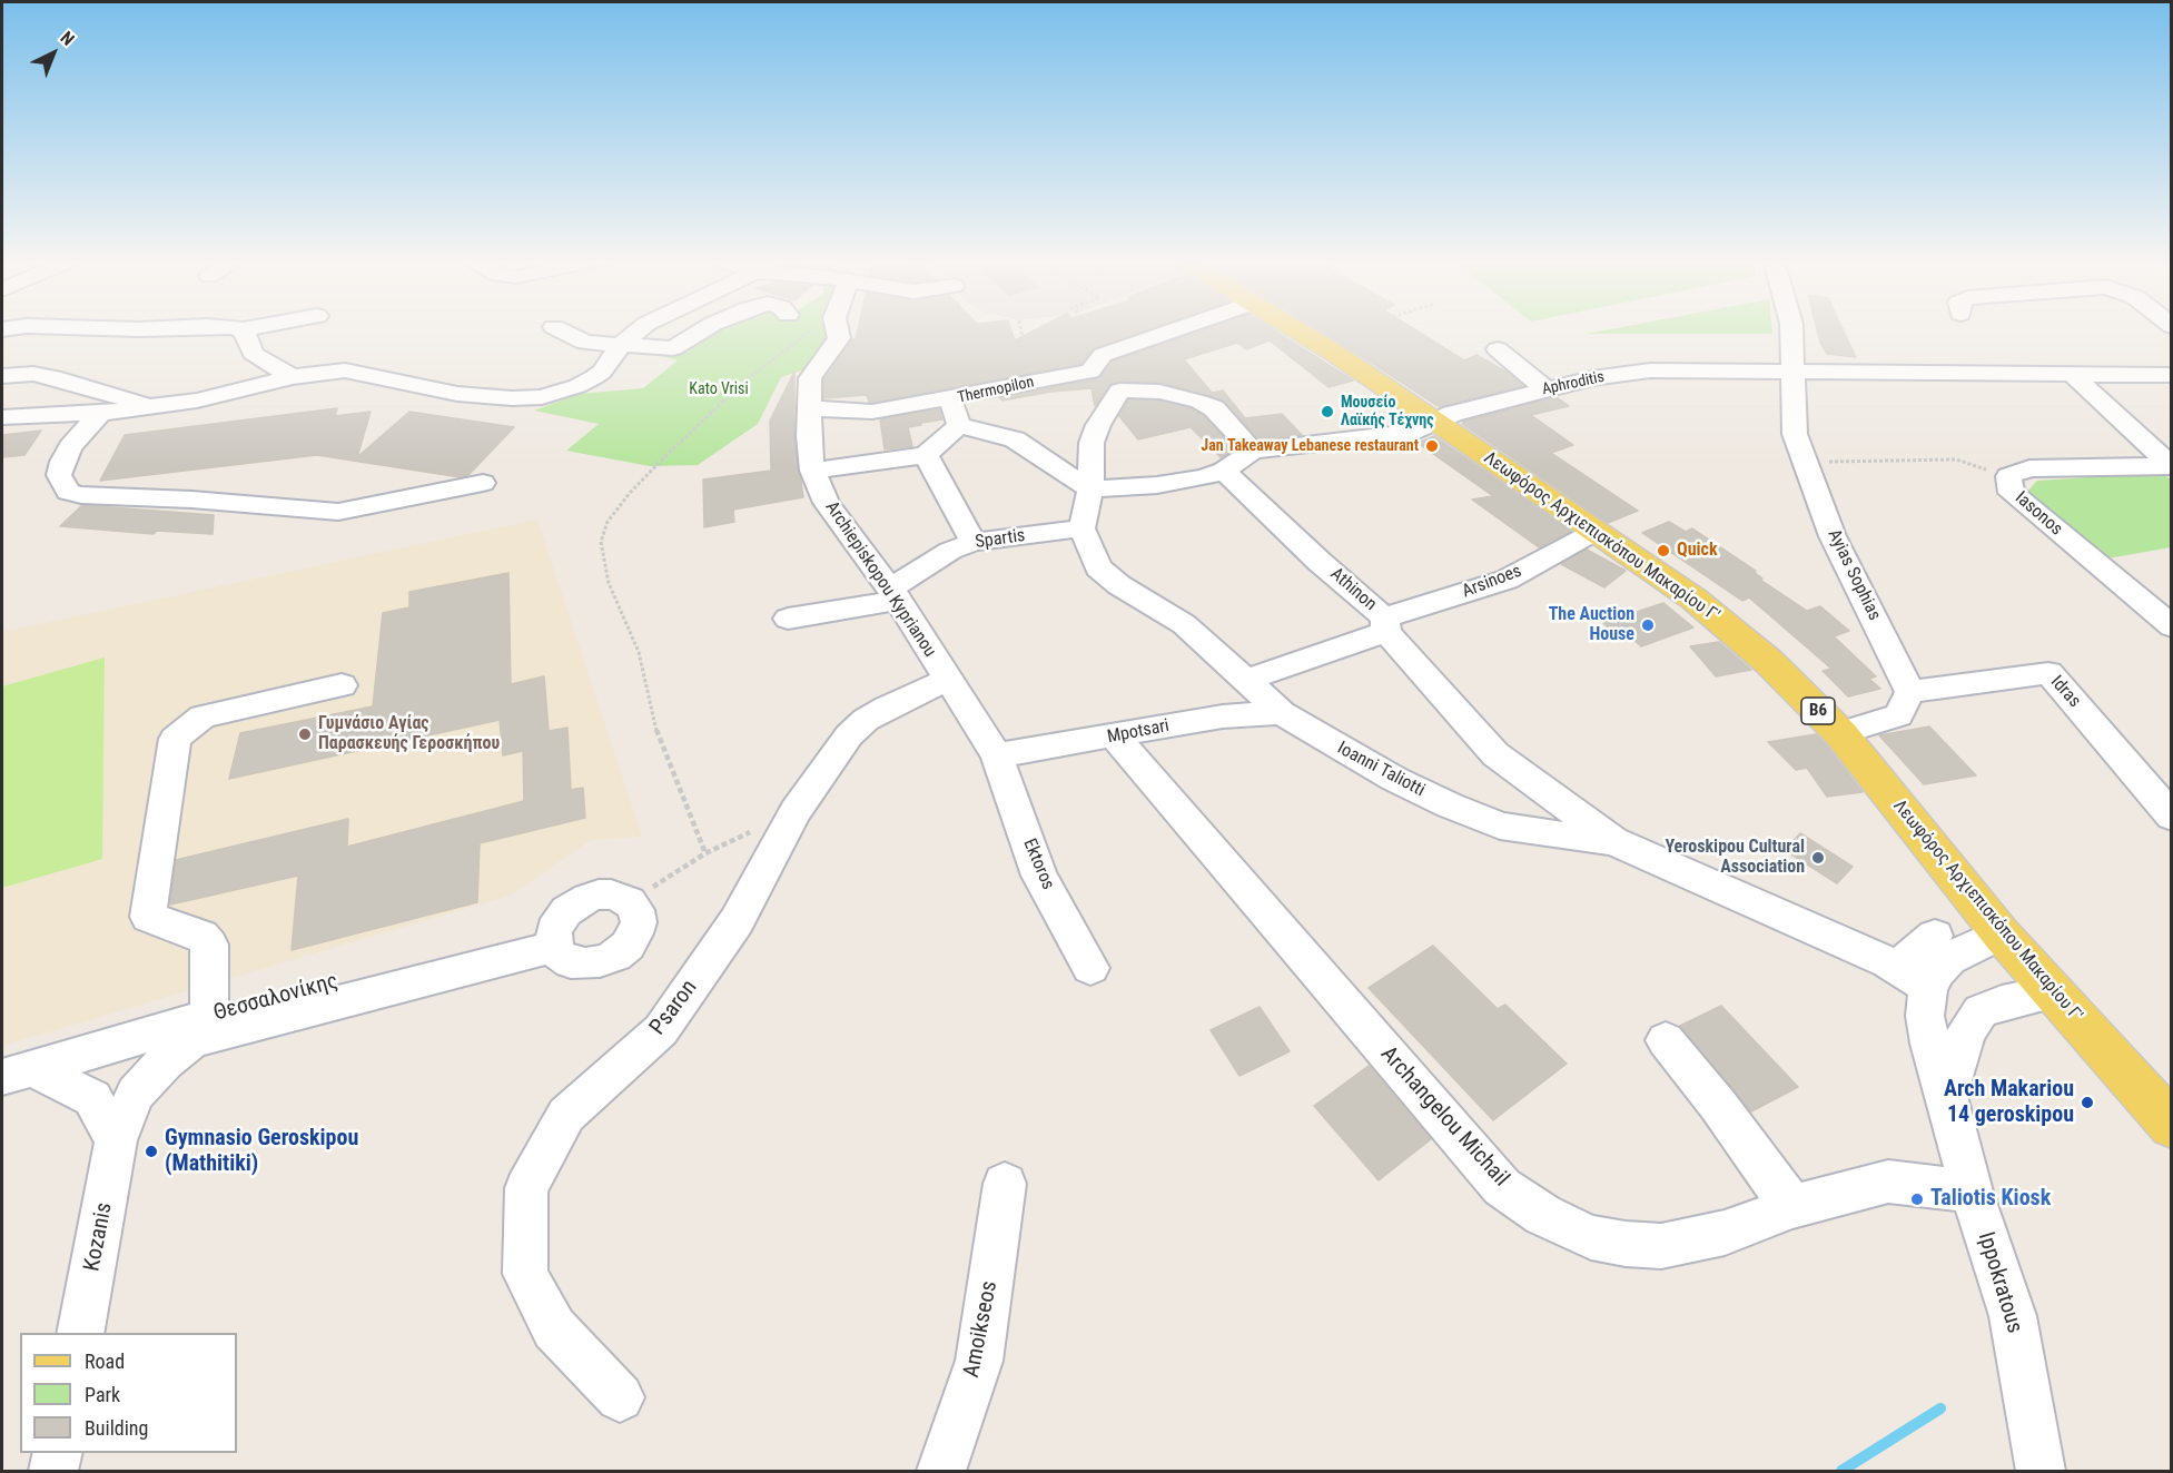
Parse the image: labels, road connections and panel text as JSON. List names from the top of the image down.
{
  "streets": {
    "main road": ["Λεωφόρος Αρχιεπισκόπου Μακαρίου Γ'", "B6"],
    "street": [
      "Aphroditis",
      "Thermopilon",
      "Iasonos",
      "Spartis",
      "Ayias Sophias",
      "Archiepiskopou Kyprianou",
      "Arsinoes",
      "Athinon",
      "Idras",
      "Mpotsari",
      "Ioanni Taliotti",
      "Ektoros",
      "Θεσσαλονίκης",
      "Psaron",
      "Archangelou Michail",
      "Kozanis",
      "Ippokratous",
      "Amoikseos"
    ]
  },
  "crossings": [
    ["Aphroditis", "Λεωφόρος Αρχιεπισκόπου Μακαρίου Γ'"],
    ["Aphroditis", "Ayias Sophias"],
    ["Λεωφόρος Αρχιεπισκόπου Μακαρίου Γ'", "Arsinoes"],
    ["Spartis", "Archiepiskopou Kyprianou"],
    ["Spartis", "Ioanni Taliotti"],
    ["Ayias Sophias", "Idras"],
    ["Archiepiskopou Kyprianou", "Mpotsari"],
    ["Archiepiskopou Kyprianou", "Ektoros"],
    ["Archiepiskopou Kyprianou", "Psaron"],
    ["Arsinoes", "Athinon"],
    ["Arsinoes", "Ioanni Taliotti"],
    ["Athinon", "Ioanni Taliotti"],
    ["Mpotsari", "Ioanni Taliotti"],
    ["Mpotsari", "Ektoros"],
    ["Mpotsari", "Archangelou Michail"],
    ["Ioanni Taliotti", "Ippokratous"],
    ["Θεσσαλονίκης", "Kozanis"],
    ["Archangelou Michail", "Ippokratous"]
  ],
  "parks": ["Kato Vrisi"],
  "places": [
    "Μουσείο Λαϊκής Τέχνης",
    "Jan Takeaway Lebanese restaurant",
    "Quick",
    "The Auction House",
    "Γυμνάσιο Αγίας Παρασκευής Γεροσκήπου",
    "Yeroskipou Cultural Association",
    "Arch Makariou 14 geroskipou",
    "Gymnasio Geroskipou (Mathitiki)",
    "Taliotis Kiosk"
  ],
  "legend": ["Road", "Park", "Building"],
  "north": "top right"
}
